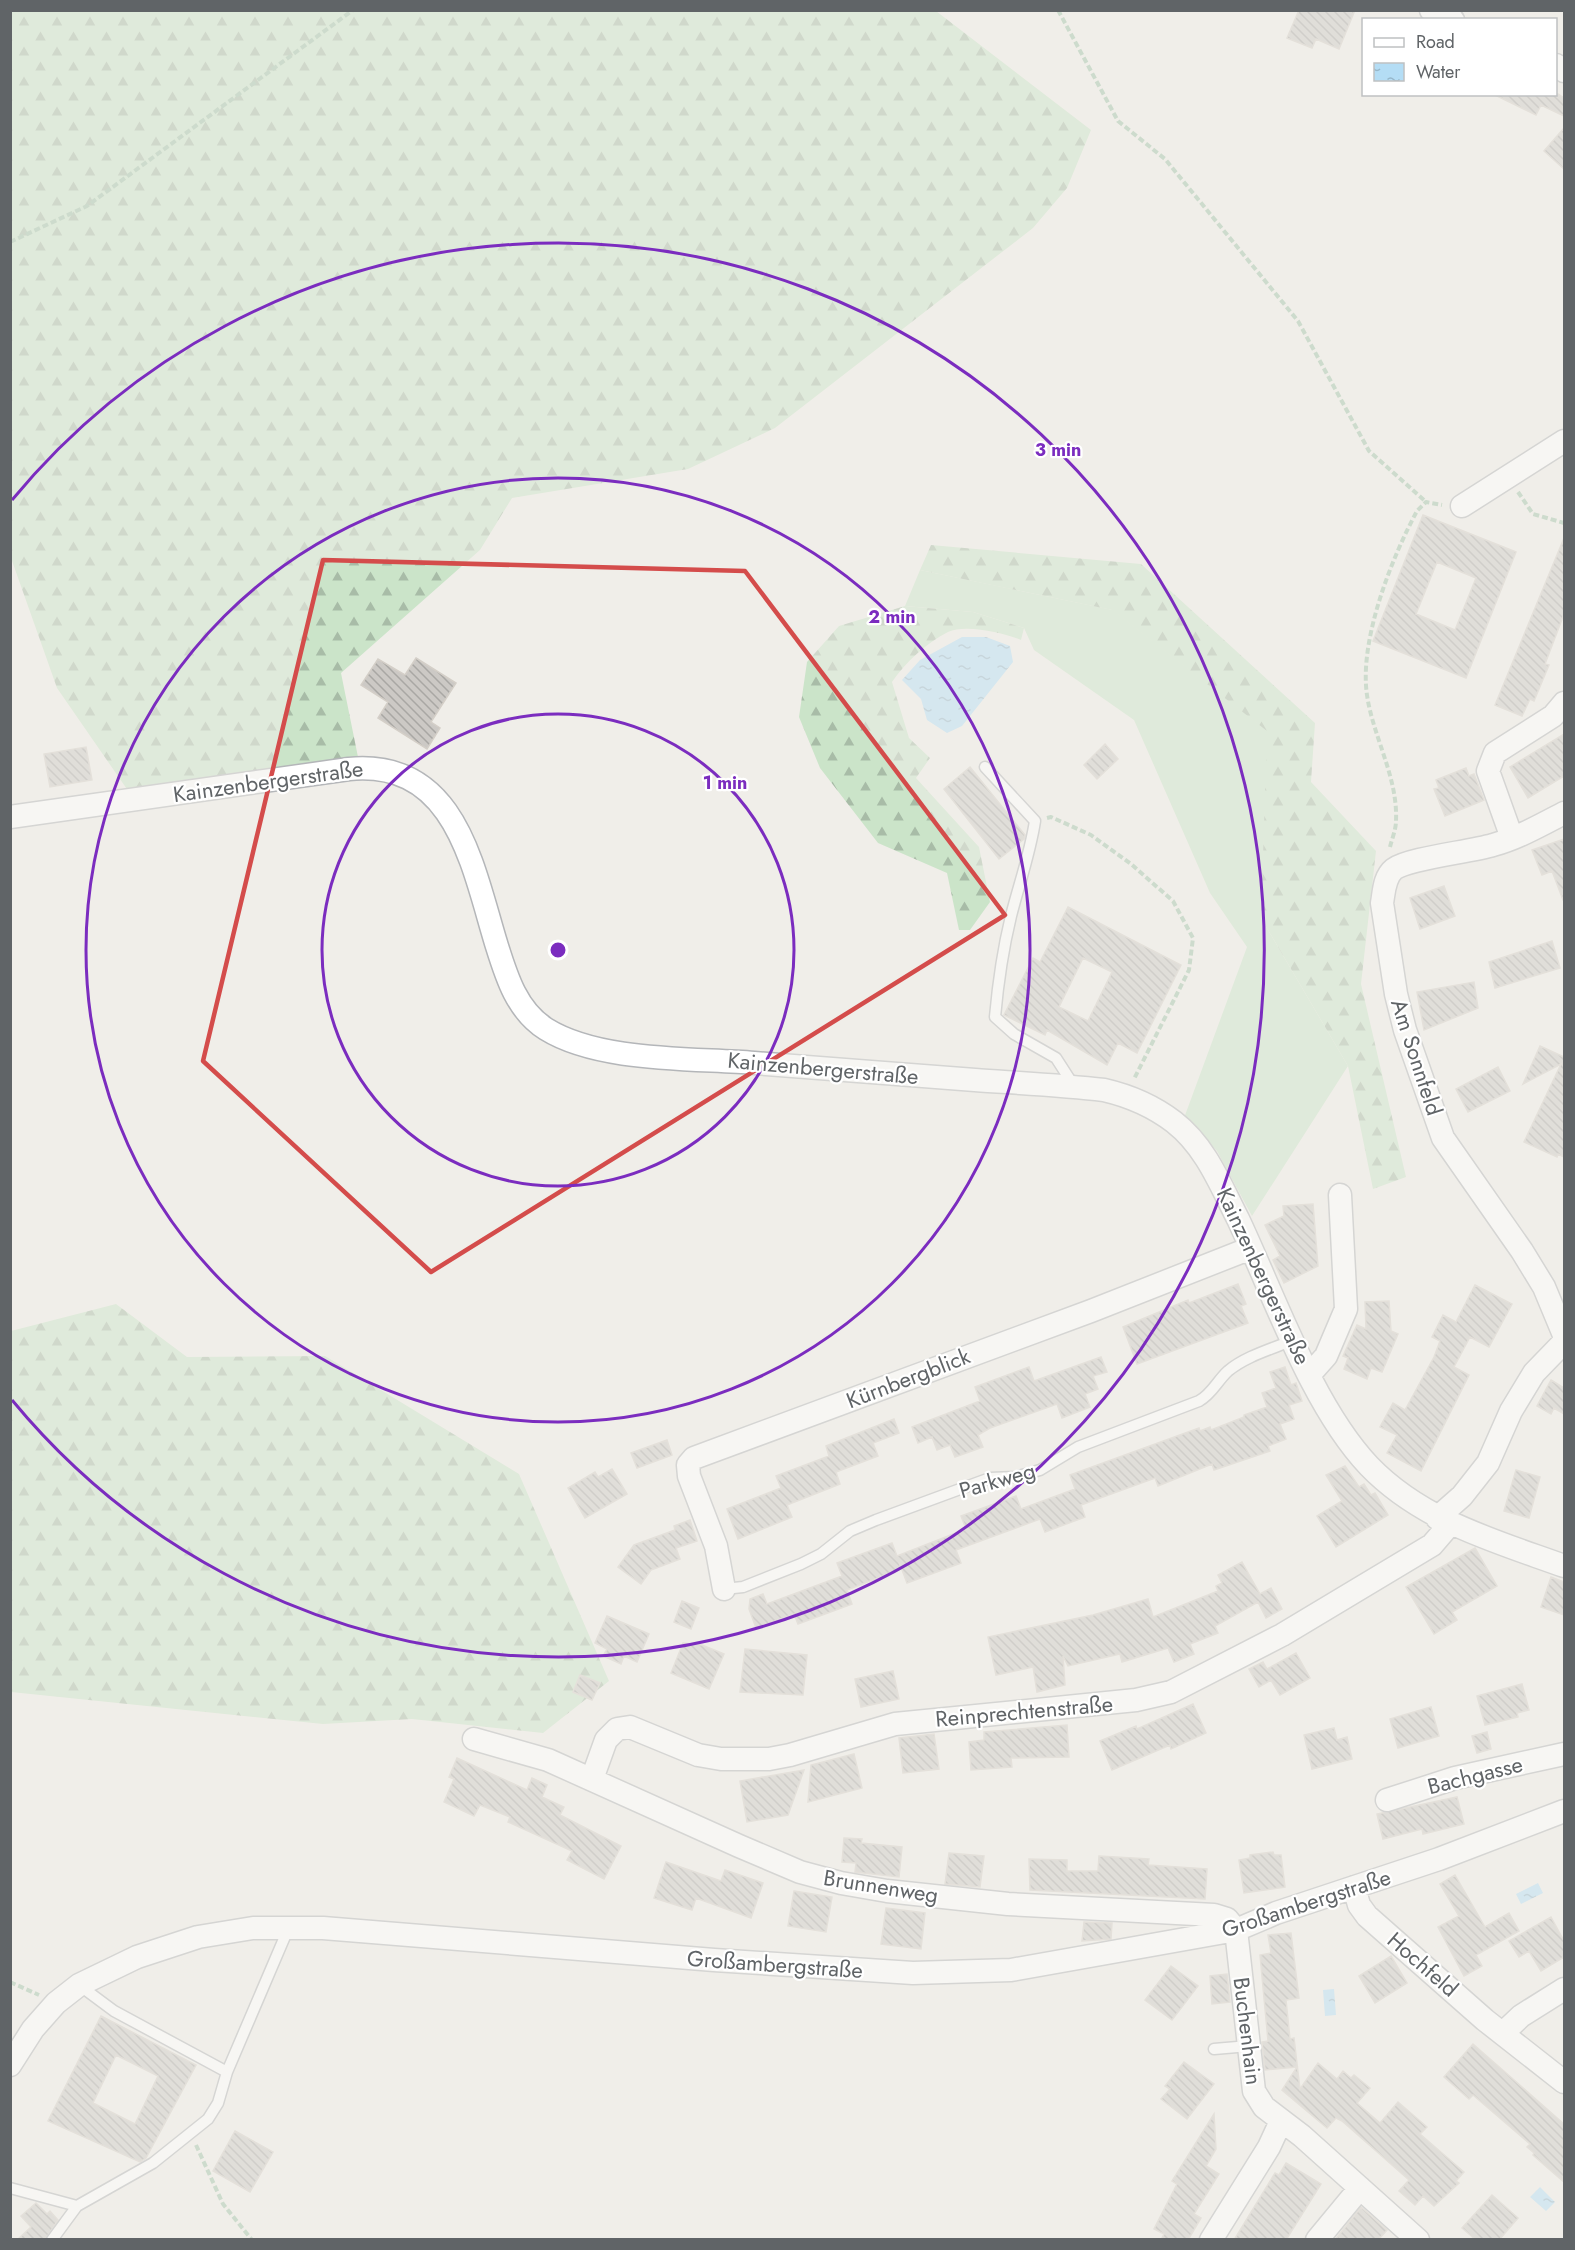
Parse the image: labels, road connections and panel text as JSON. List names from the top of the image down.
{
  "streets": {
    "street": [
      "Kainzenbergerstraße",
      "Am Sonnfeld",
      "Kürnbergblick",
      "Reinprechtenstraße",
      "Bachgasse",
      "Brunnenweg",
      "Großambergstraße",
      "Hochfeld",
      "Buchenhain"
    ],
    "lane": ["Parkweg"]
  },
  "crossings": [
    ["Kainzenbergerstraße", "Kürnbergblick"],
    ["Kainzenbergerstraße", "Parkweg"],
    ["Kainzenbergerstraße", "Reinprechtenstraße"],
    ["Kürnbergblick", "Parkweg"],
    ["Reinprechtenstraße", "Brunnenweg"],
    ["Brunnenweg", "Großambergstraße"],
    ["Brunnenweg", "Buchenhain"],
    ["Großambergstraße", "Hochfeld"],
    ["Großambergstraße", "Buchenhain"]
  ],
  "legend": ["Road", "Water"],
  "rings": ["3 min", "2 min", "1 min"]
}
